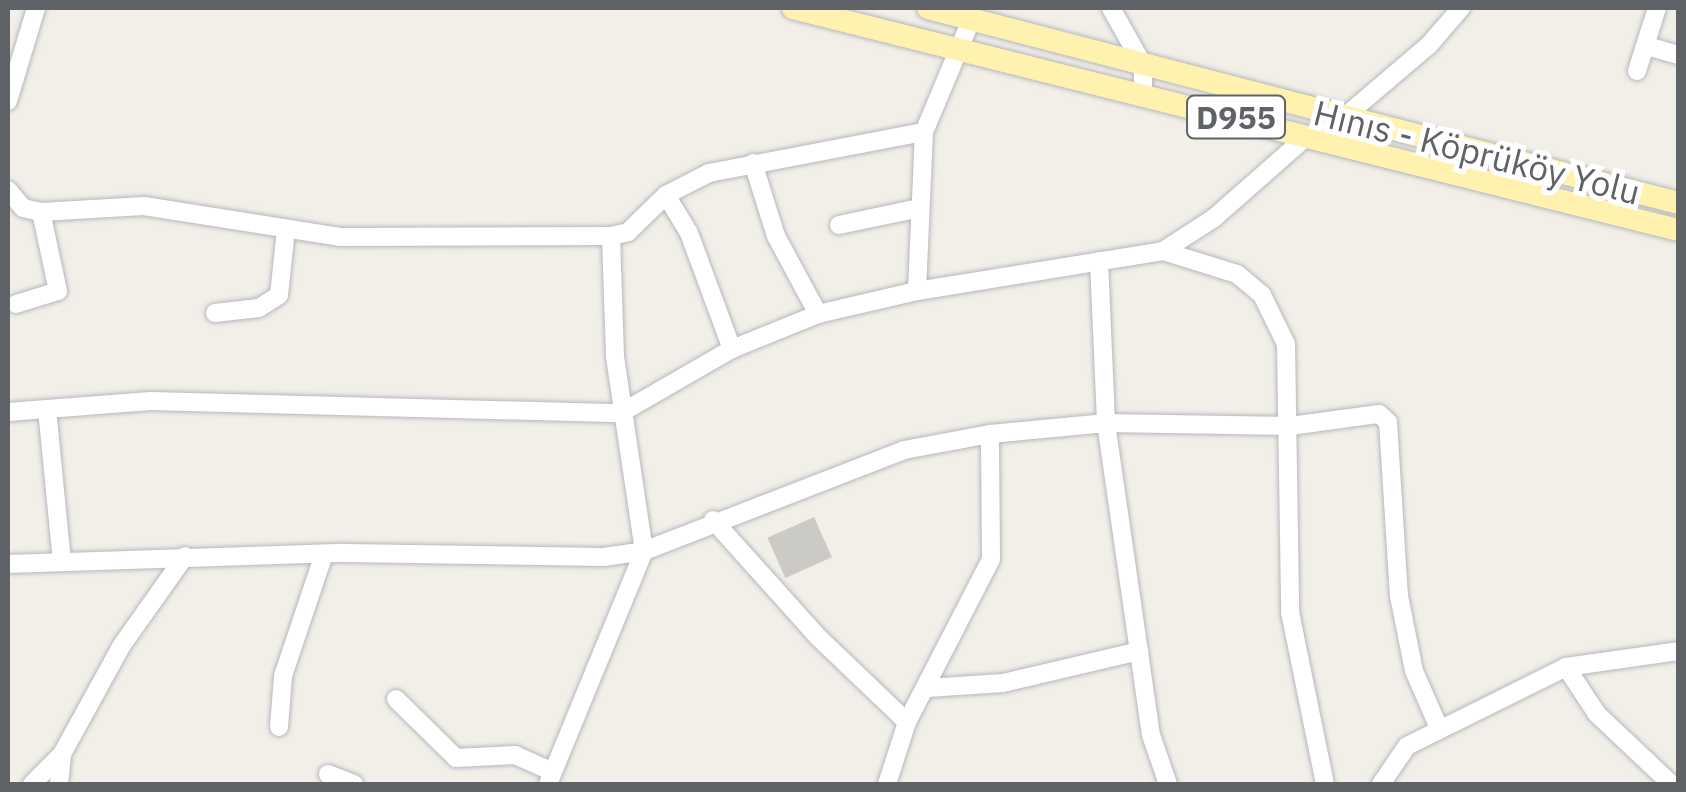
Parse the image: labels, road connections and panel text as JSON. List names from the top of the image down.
{
  "streets": {
    "main road": ["D955", "Hınıs - Köprüköy Yolu"]
  }
}
